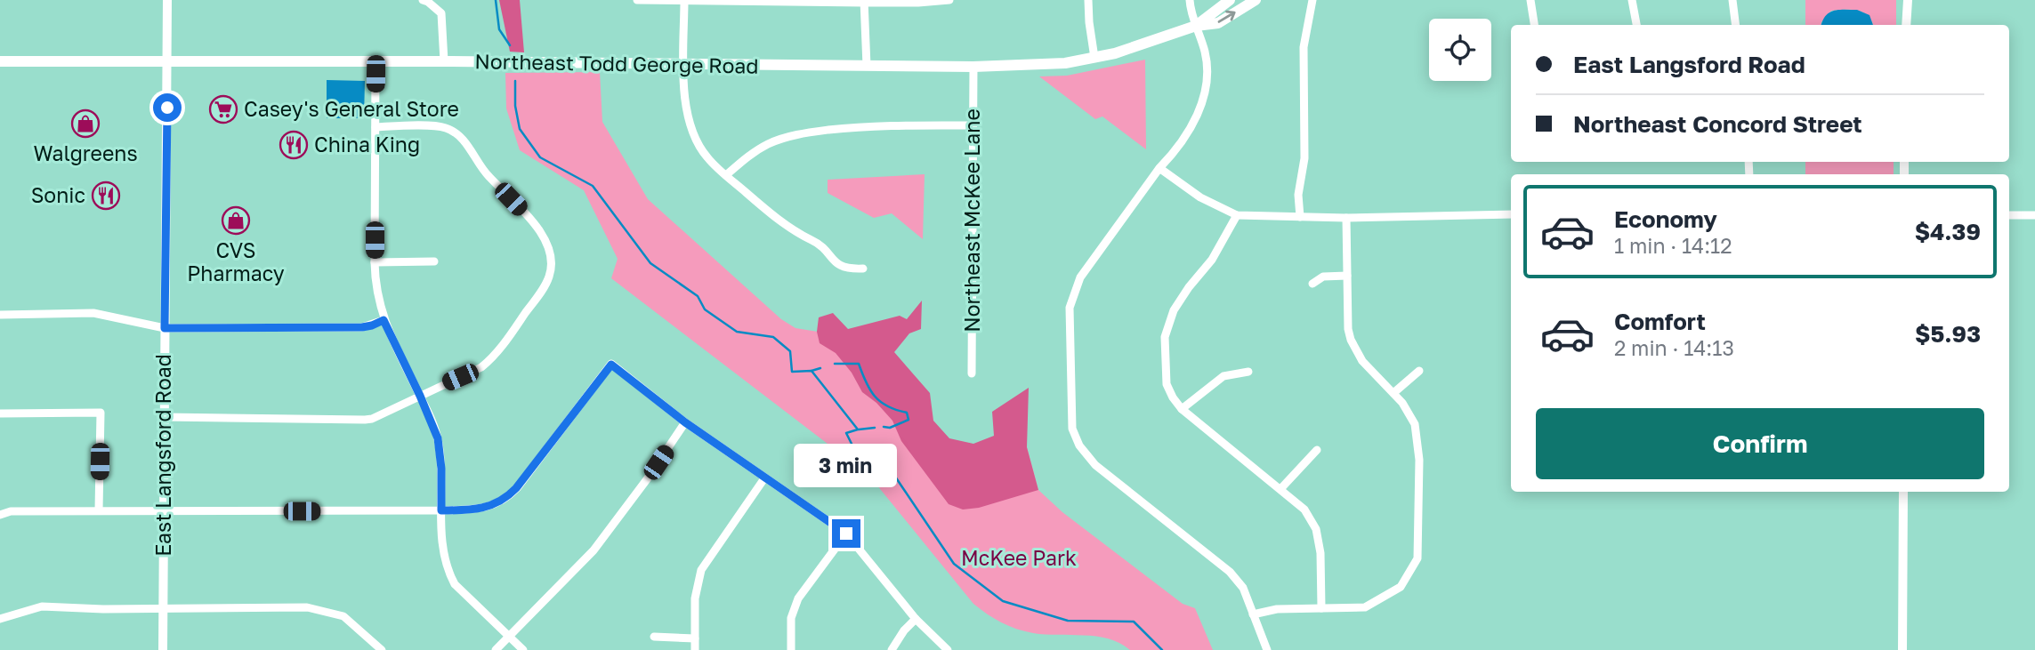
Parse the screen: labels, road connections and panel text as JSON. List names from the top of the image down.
{
  "streets": {
    "main road": ["Northeast Todd George Road"],
    "street": ["Northeast McKee Lane", "East Langsford Road"]
  },
  "crossings": [
    ["Northeast Todd George Road", "Northeast McKee Lane"],
    ["Northeast Todd George Road", "East Langsford Road"]
  ],
  "parks": ["McKee Park"],
  "places": {
    "supermarket": ["Casey's General Store"],
    "shop": ["Walgreens", "CVS Pharmacy"],
    "restaurant": ["China King", "Sonic"]
  },
  "page": {
    "banner": ["East Langsford Road", "Northeast Concord Street"],
    "list": [
      {
        "name": "Economy",
        "note": "1 min · 14:12",
        "value": "$4.39"
      },
      {
        "name": "Comfort",
        "note": "2 min · 14:13",
        "value": "$5.93"
      }
    ],
    "buttons": "Confirm",
    "bubble": "3 min"
  }
}
